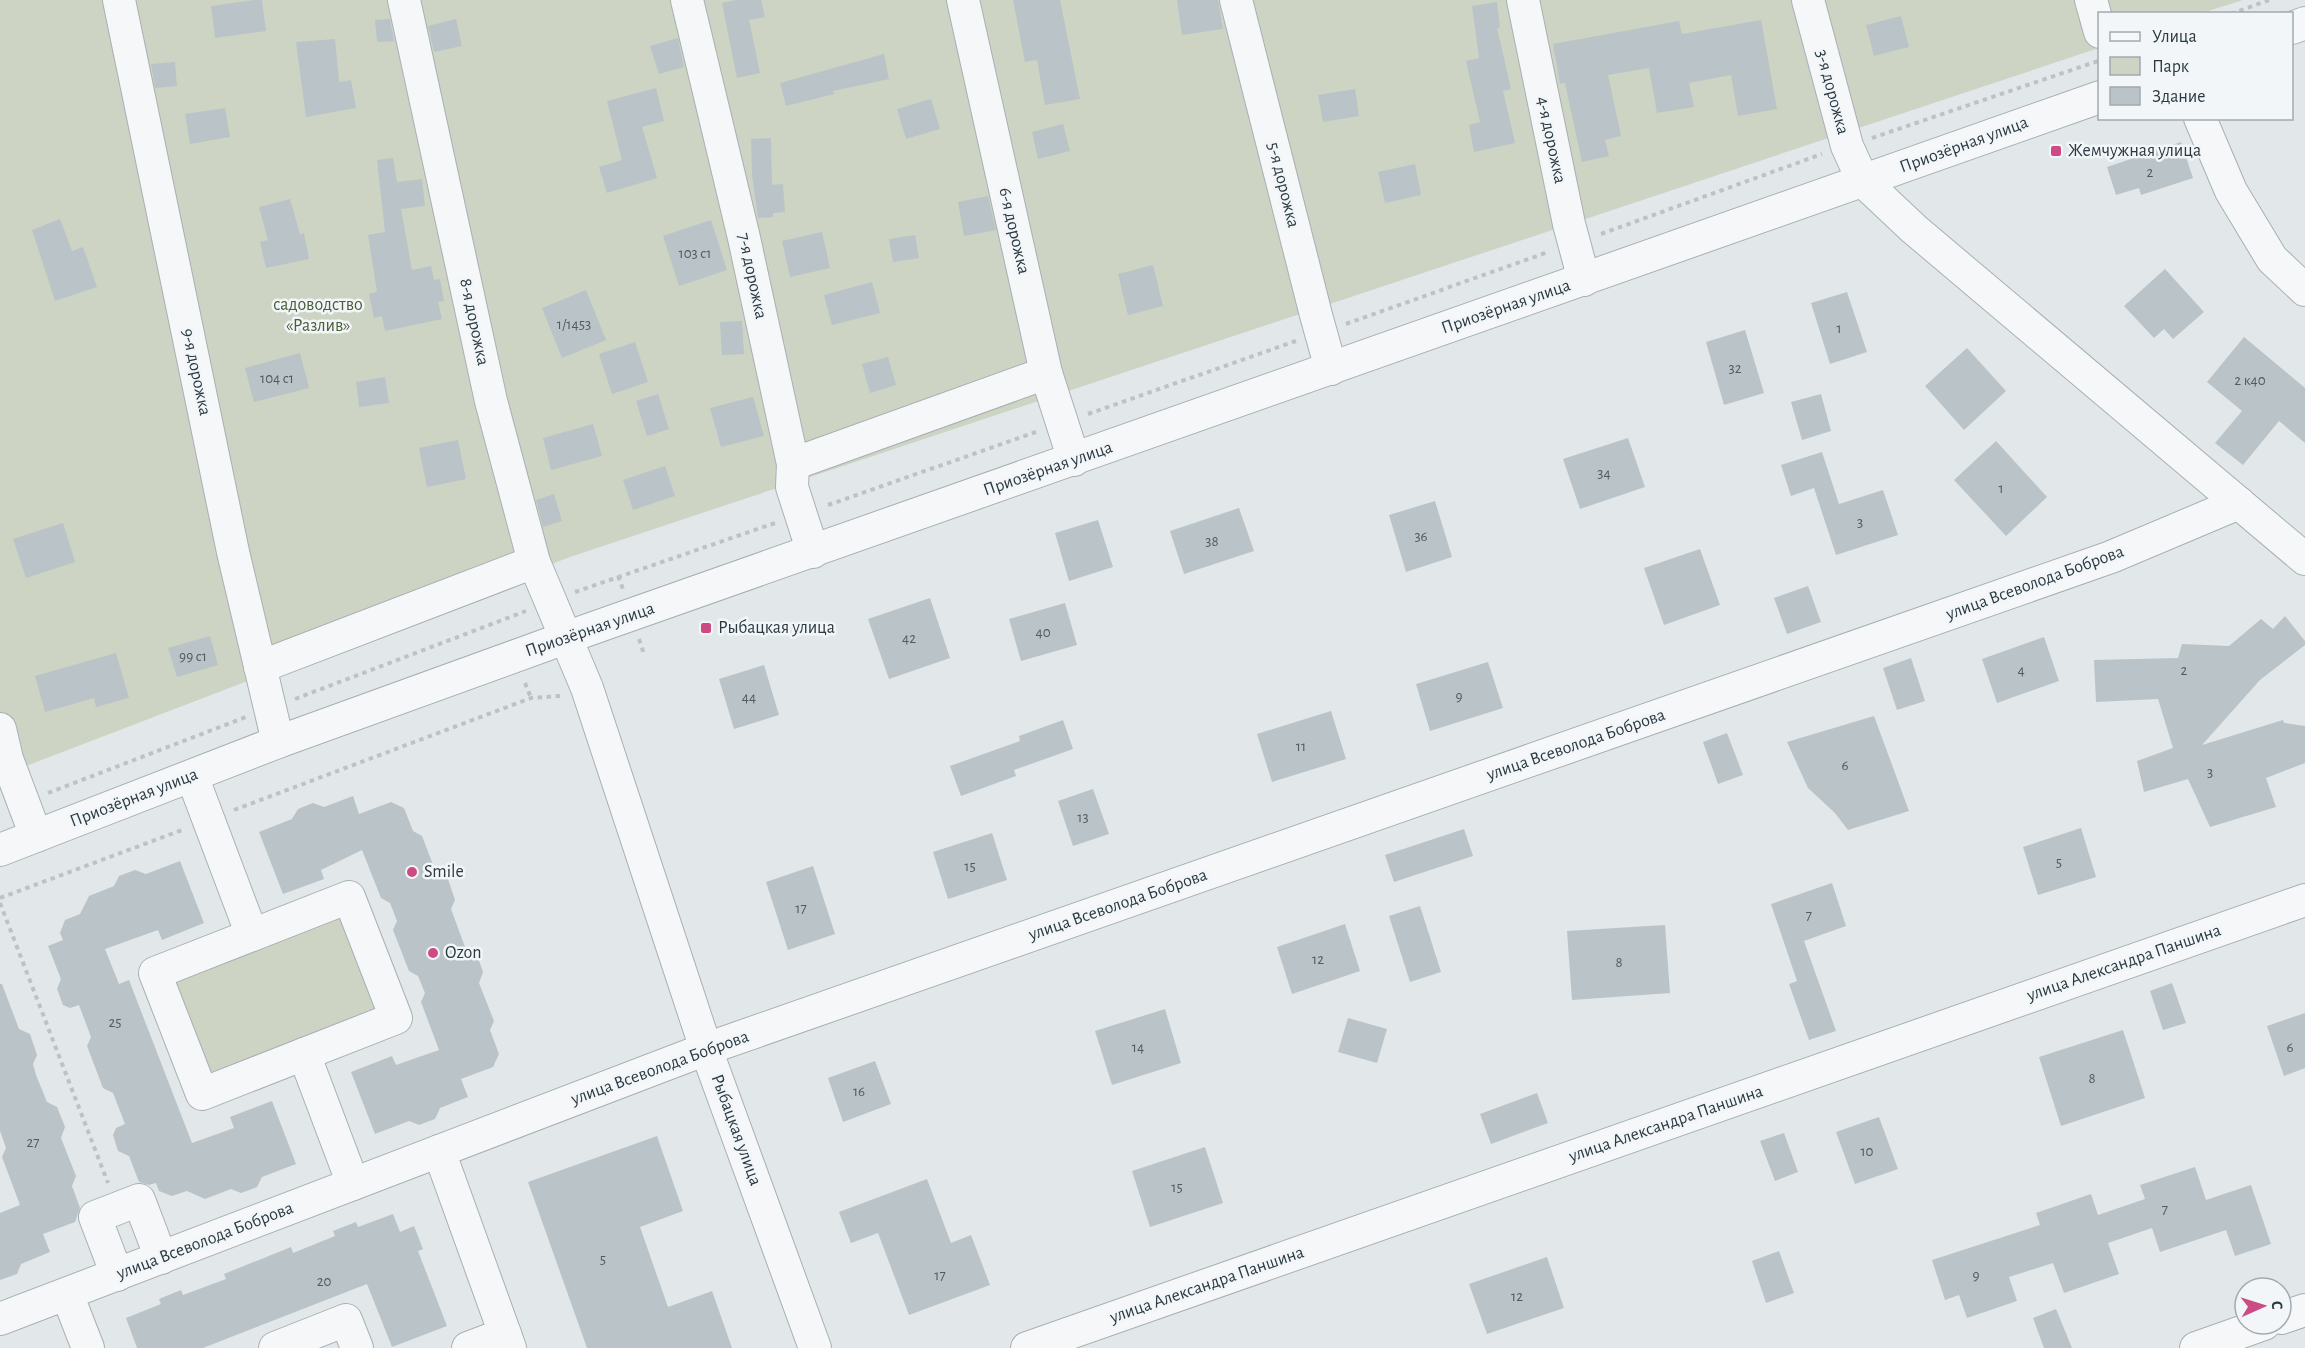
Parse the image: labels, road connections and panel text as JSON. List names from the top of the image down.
{
  "streets": {
    "street": [
      "3-я дорожка",
      "4-я дорожка",
      "Приозёрная улица",
      "5-я дорожка",
      "6-я дорожка",
      "7-я дорожка",
      "8-я дорожка",
      "9-я дорожка",
      "улица Всеволода Боброва",
      "улица Александра Паншина",
      "Рыбацкая улица"
    ]
  },
  "crossings": [
    ["3-я дорожка", "Приозёрная улица"],
    ["4-я дорожка", "Приозёрная улица"],
    ["Приозёрная улица", "5-я дорожка"],
    ["Приозёрная улица", "6-я дорожка"],
    ["Приозёрная улица", "7-я дорожка"],
    ["Приозёрная улица", "8-я дорожка"],
    ["Приозёрная улица", "9-я дорожка"],
    ["Приозёрная улица", "Рыбацкая улица"],
    ["8-я дорожка", "Рыбацкая улица"],
    ["улица Всеволода Боброва", "Рыбацкая улица"]
  ],
  "parks": ["садоводство «Разлив»"],
  "places": {
    "transit": ["Жемчужная улица", "Рыбацкая улица"],
    "other": ["Smile", "Ozon"]
  },
  "house_numbers": [
    "2",
    "103 с1",
    "1/1453",
    "1",
    "32",
    "104 с1",
    "2 к40",
    "34",
    "1",
    "3",
    "36",
    "38",
    "40",
    "42",
    "99 с1",
    "4",
    "2",
    "9",
    "44",
    "11",
    "6",
    "3",
    "13",
    "5",
    "15",
    "17",
    "7",
    "12",
    "8",
    "25",
    "14",
    "6",
    "8",
    "16",
    "27",
    "10",
    "15",
    "7",
    "5",
    "17",
    "9",
    "20",
    "12"
  ],
  "legend": ["Улица", "Парк", "Здание"],
  "north": "right"
}
